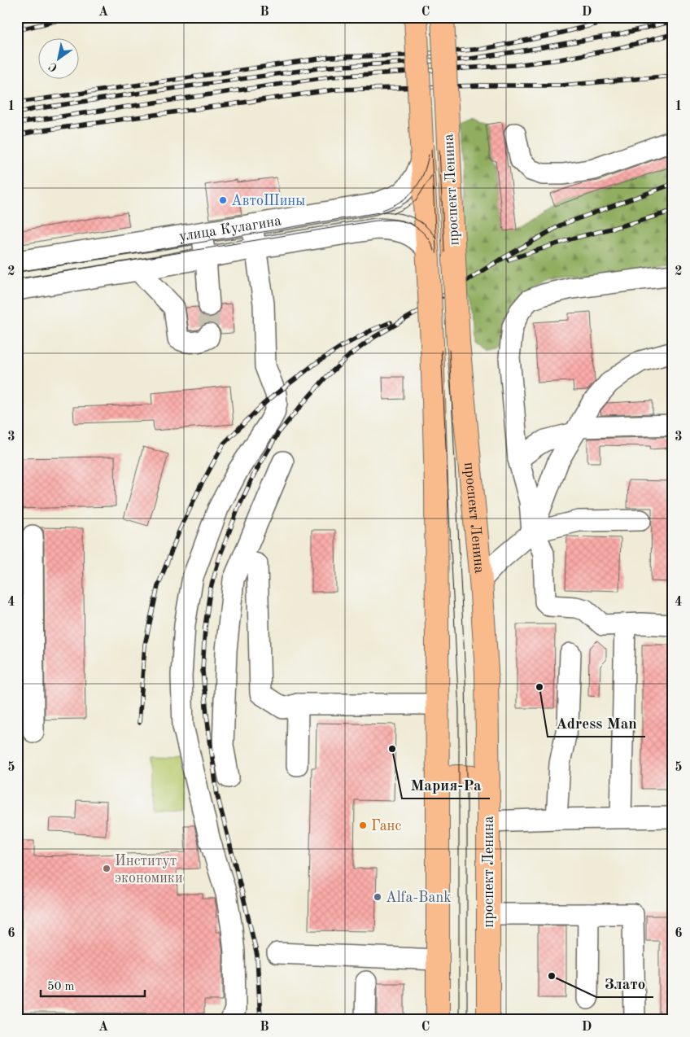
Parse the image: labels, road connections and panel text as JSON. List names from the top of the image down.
{
  "streets": {
    "main road": ["проспект Ленина"],
    "street": ["улица Кулагина"]
  },
  "crossings": [
    ["проспект Ленина", "улица Кулагина"]
  ],
  "places": [
    "АвтоШины",
    "Adress Man",
    "Мария-Ра",
    "Ганс",
    "Институт экономики",
    "Alfa-Bank",
    "Злато"
  ],
  "scale_bar": "50 m",
  "north": "bottom left",
  "grid": {
    "columns": [
      "A",
      "B",
      "C",
      "D"
    ],
    "rows": [
      "1",
      "2",
      "3",
      "4",
      "5",
      "6"
    ]
  }
}
